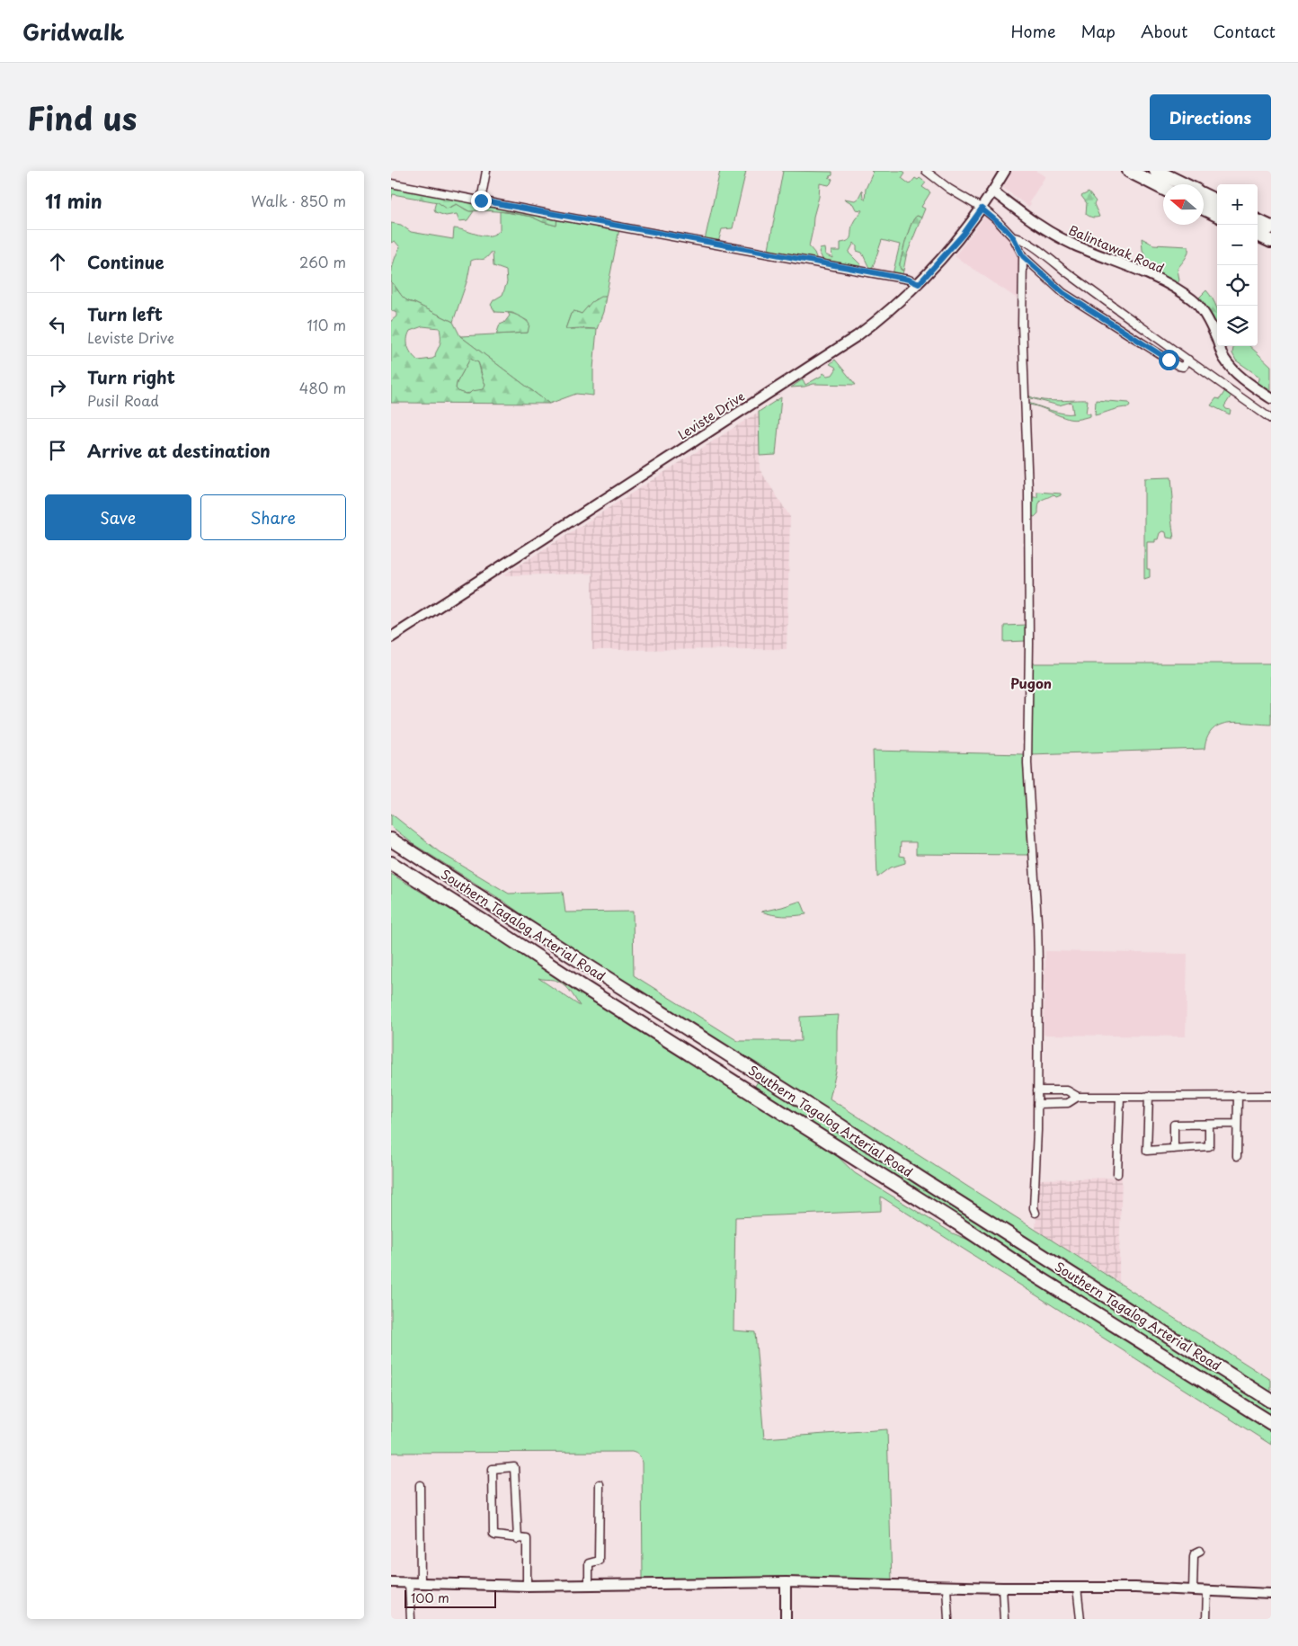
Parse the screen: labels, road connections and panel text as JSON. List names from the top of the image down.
{
  "streets": {
    "highway": ["Southern Tagalog Arterial Road"],
    "street": ["Balintawak Road", "Leviste Drive"]
  },
  "crossings": [
    ["Balintawak Road", "Leviste Drive"]
  ],
  "districts": ["Pugon"],
  "scale_bar": "100 m",
  "north": "left",
  "page": {
    "header": "Gridwalk",
    "nav": [
      "Home",
      "Map",
      "About",
      "Contact"
    ],
    "title": "Find us",
    "buttons": [
      "Directions",
      ["Save", "Share"]
    ],
    "heading": ["11 min", "Walk · 850 m"],
    "map_buttons": ["+", "−"],
    "list": [
      ["Continue", "260 m"],
      ["Turn left", "Leviste Drive", "110 m"],
      ["Turn right", "Pusil Road", "480 m"],
      "Arrive at destination"
    ],
    "scale": "100 m"
  }
}
